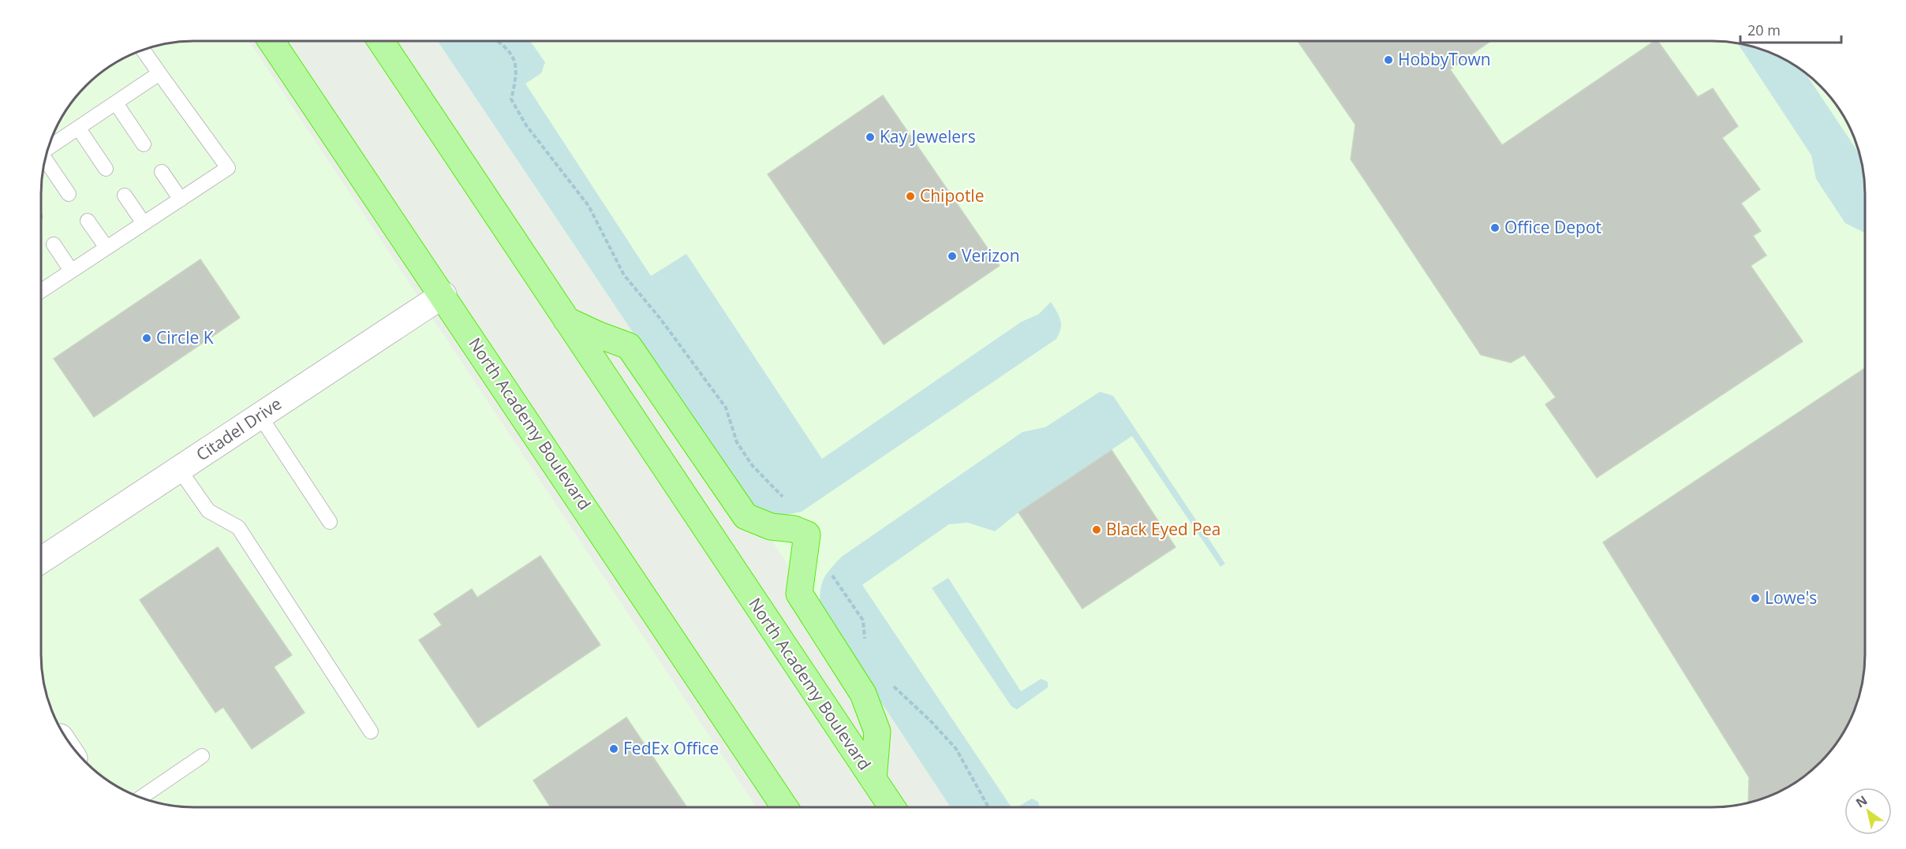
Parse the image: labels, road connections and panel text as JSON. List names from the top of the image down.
{
  "streets": {
    "highway": ["North Academy Boulevard"],
    "street": ["Citadel Drive"]
  },
  "crossings": [
    ["North Academy Boulevard", "Citadel Drive"]
  ],
  "places": [
    "HobbyTown",
    "Kay Jewelers",
    "Chipotle",
    "Office Depot",
    "Verizon",
    "Circle K",
    "Black Eyed Pea",
    "Lowe's",
    "FedEx Office"
  ],
  "scale_bar": "20 m",
  "north": "top left"
}
